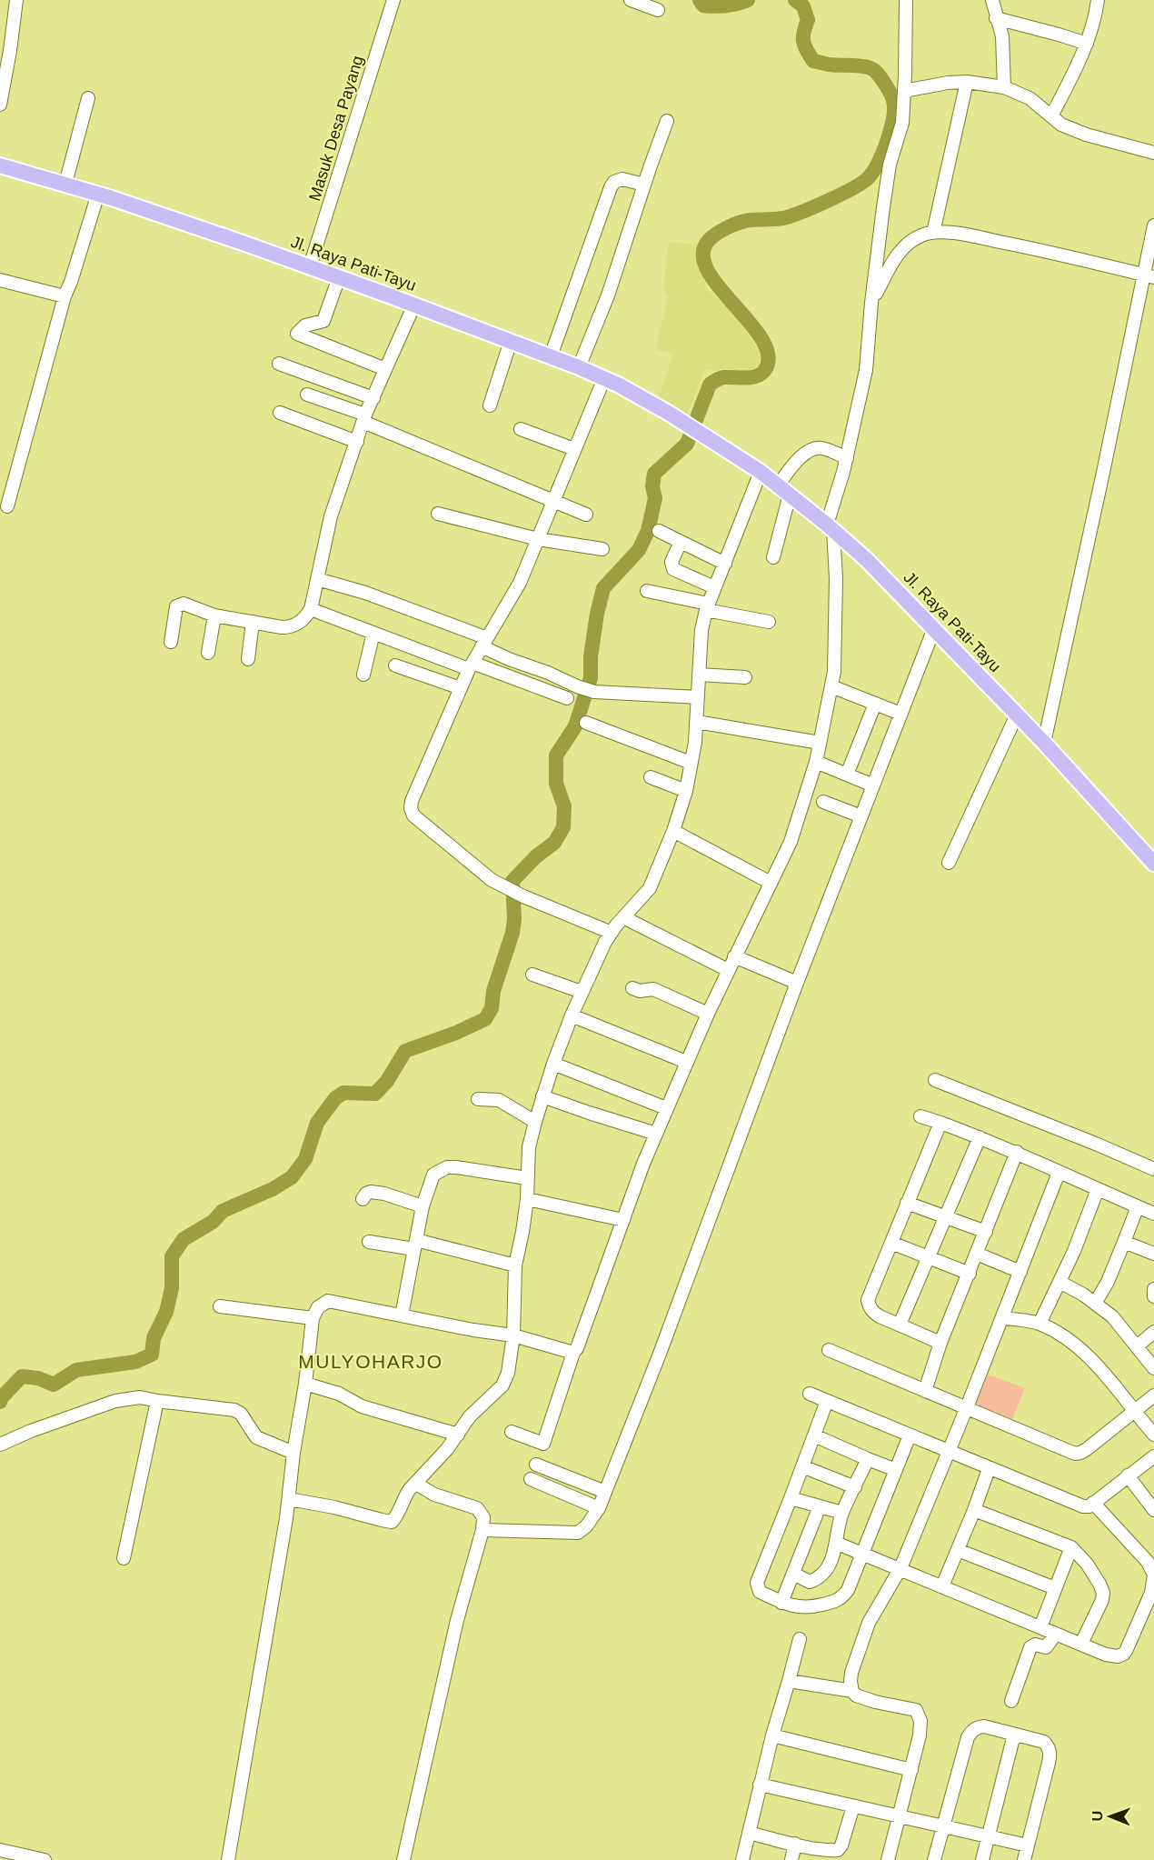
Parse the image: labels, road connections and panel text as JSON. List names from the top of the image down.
{
  "streets": {
    "main road": ["Jl. Raya Pati-Tayu"],
    "street": ["Masuk Desa Payang"]
  },
  "crossings": [
    ["Masuk Desa Payang", "Jl. Raya Pati-Tayu"]
  ],
  "districts": ["MULYOHARJO"],
  "north": "left"
}
